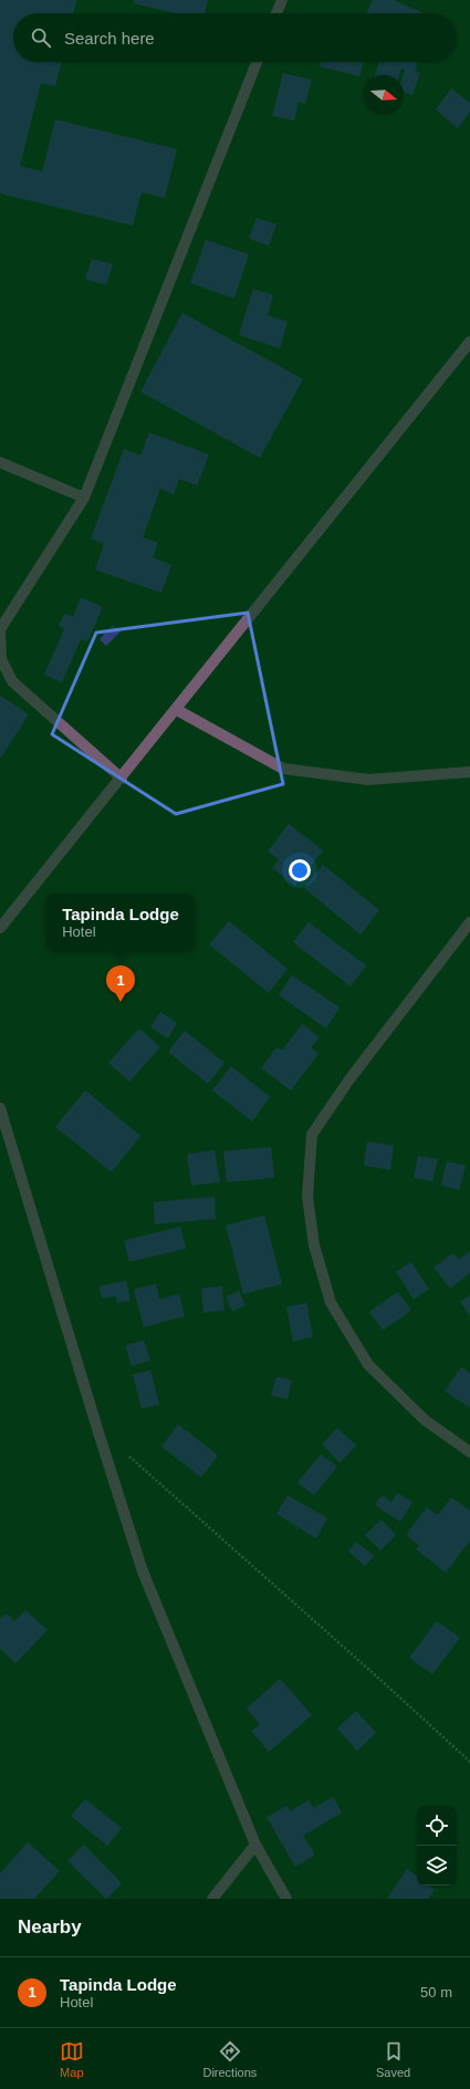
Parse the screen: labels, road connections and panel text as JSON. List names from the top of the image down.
{
  "north": "right",
  "page": {
    "search": "Search here",
    "popup": ["Tapinda Lodge", "Hotel"],
    "pins": "1",
    "heading": "Nearby",
    "list": [
      {
        "mark": "1",
        "name": "Tapinda Lodge",
        "note": "Hotel",
        "value": "50 m"
      }
    ],
    "nav": ["Map", "Directions", "Saved"]
  }
}
